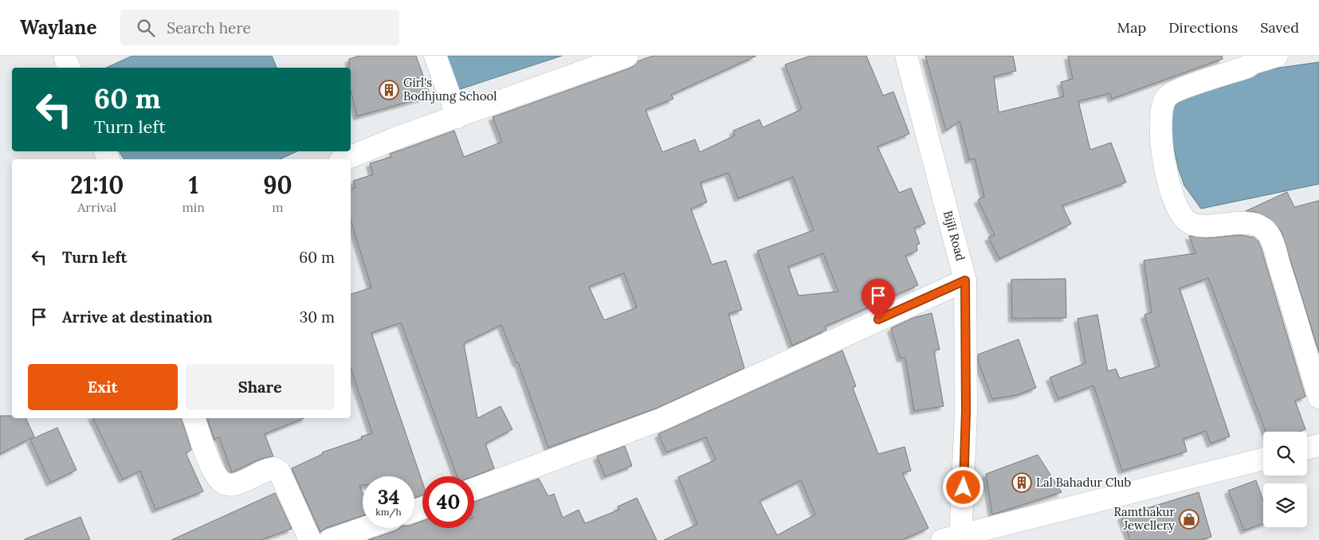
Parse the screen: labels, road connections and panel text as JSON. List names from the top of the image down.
{
  "streets": {
    "street": ["Bijli Road"]
  },
  "places": {
    "building": ["Girl's Bodhjung School", "Lal Bahadur Club"],
    "shop": ["Ramthakur Jewellery"]
  },
  "page": {
    "header": "Waylane",
    "search": "Search here",
    "nav": ["Map", "Directions", "Saved"],
    "turn": ["60 m", "Turn left"],
    "eta": [
      "21:10",
      "Arrival",
      "1",
      "min",
      "90",
      "m"
    ],
    "list": [
      {
        "name": "Turn left",
        "value": "60 m"
      },
      {
        "name": "Arrive at destination",
        "value": "30 m"
      }
    ],
    "buttons": ["Exit", "Share"],
    "speed": "34 km/h",
    "limit": "40"
  }
}
